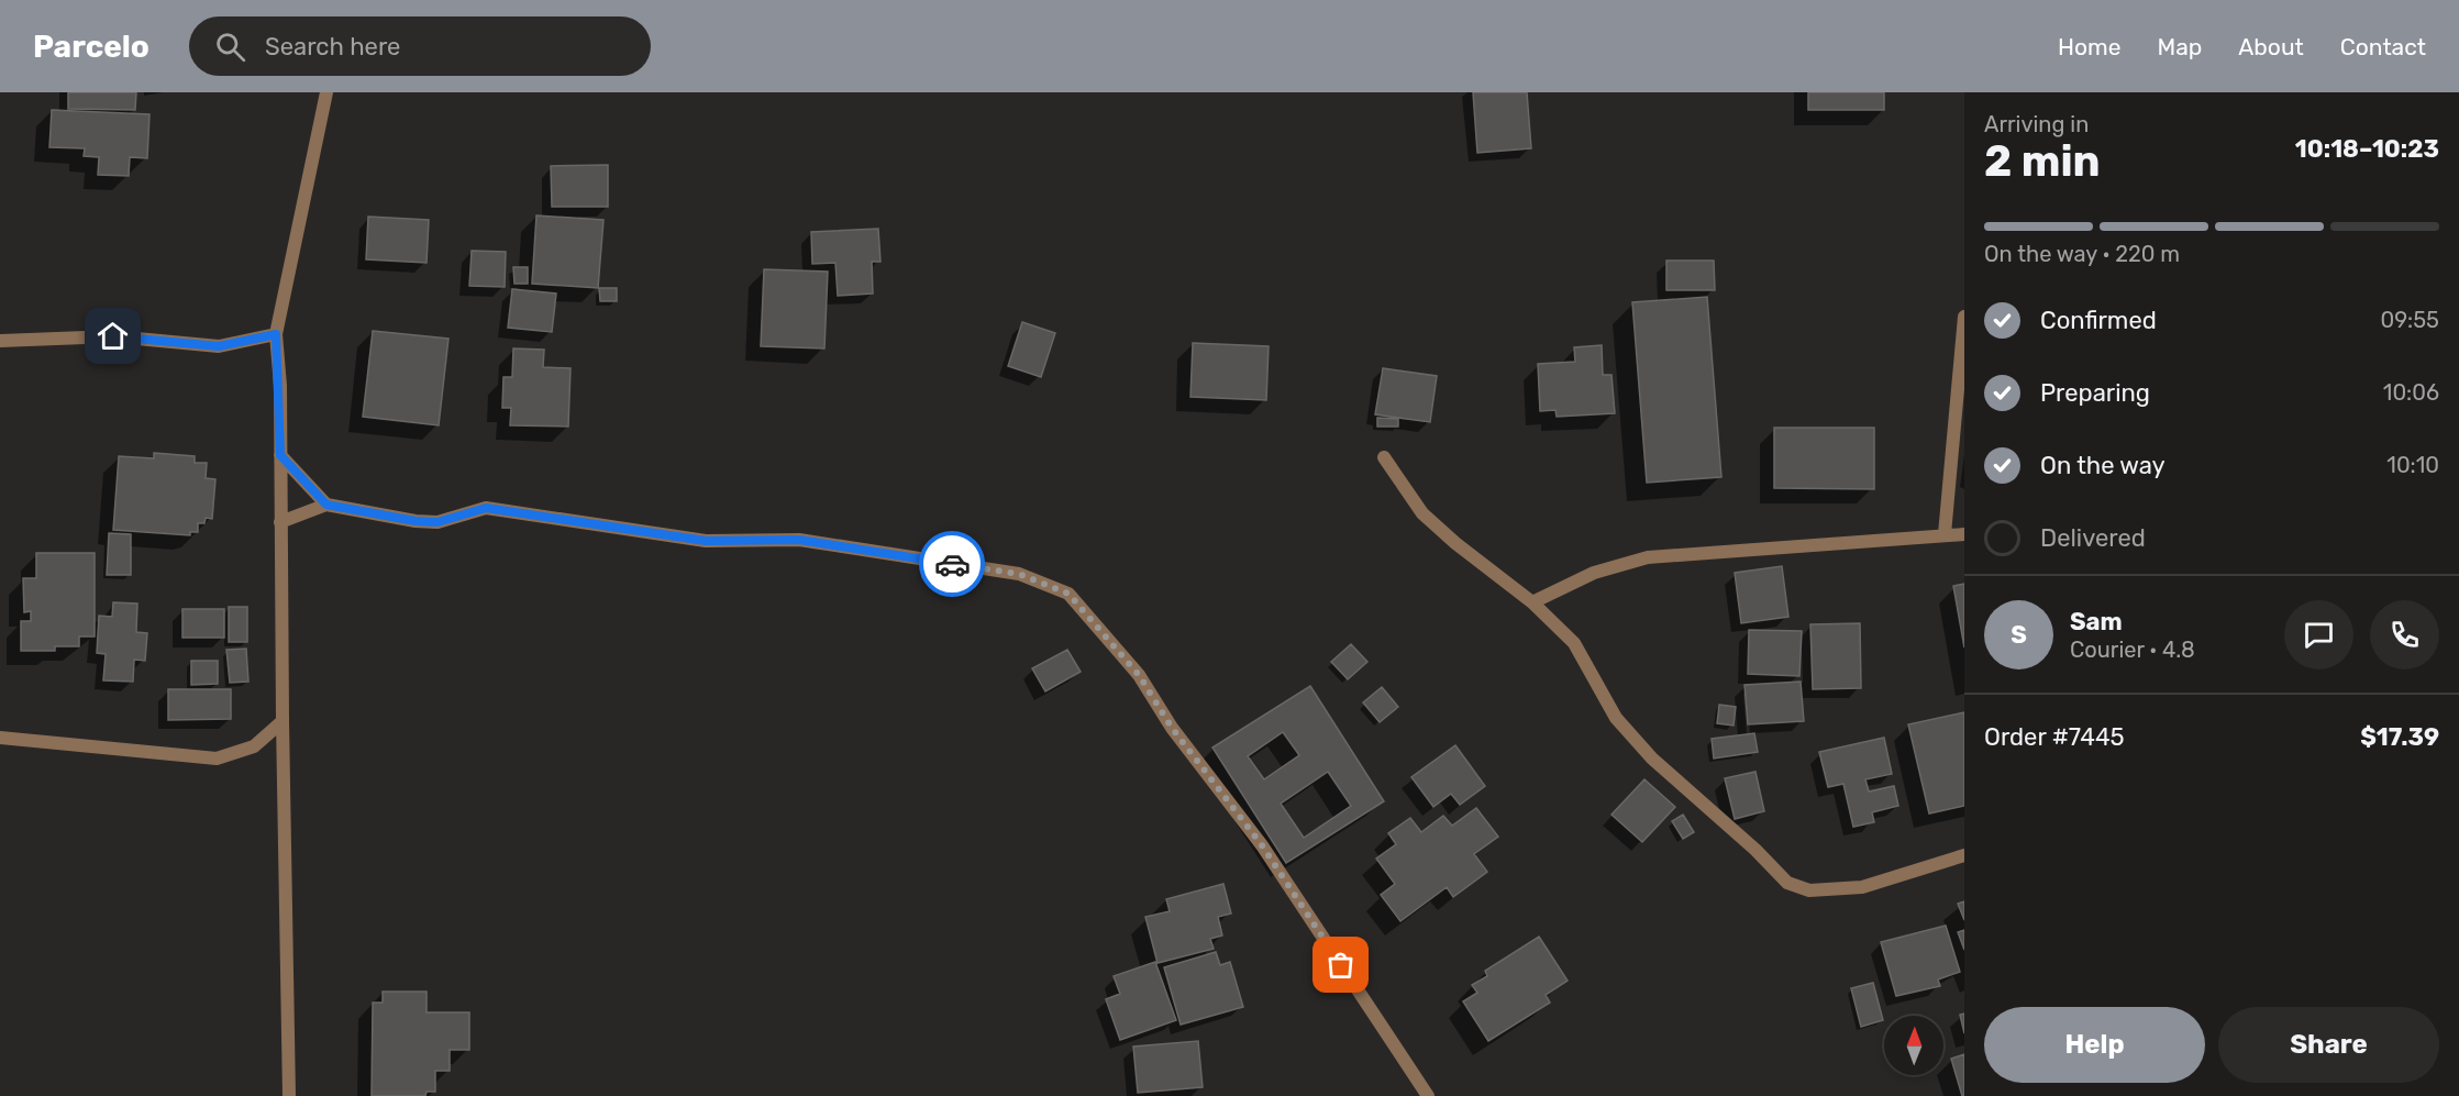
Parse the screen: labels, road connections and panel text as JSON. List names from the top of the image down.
{
  "north": "top",
  "page": {
    "header": "Parcelo",
    "search": "Search here",
    "nav": [
      "Home",
      "Map",
      "About",
      "Contact"
    ],
    "heading": ["2 min", "Arriving in", "10:18–10:23"],
    "panel": [
      "Sam",
      "Courier · 4.8",
      "Order #7445",
      "$17.39"
    ],
    "bar": "On the way · 220 m",
    "list": [
      ["Confirmed", "09:55"],
      ["Preparing", "10:06"],
      ["On the way", "10:10"],
      "Delivered"
    ],
    "round": "S",
    "buttons": ["Help", "Share"]
  }
}
